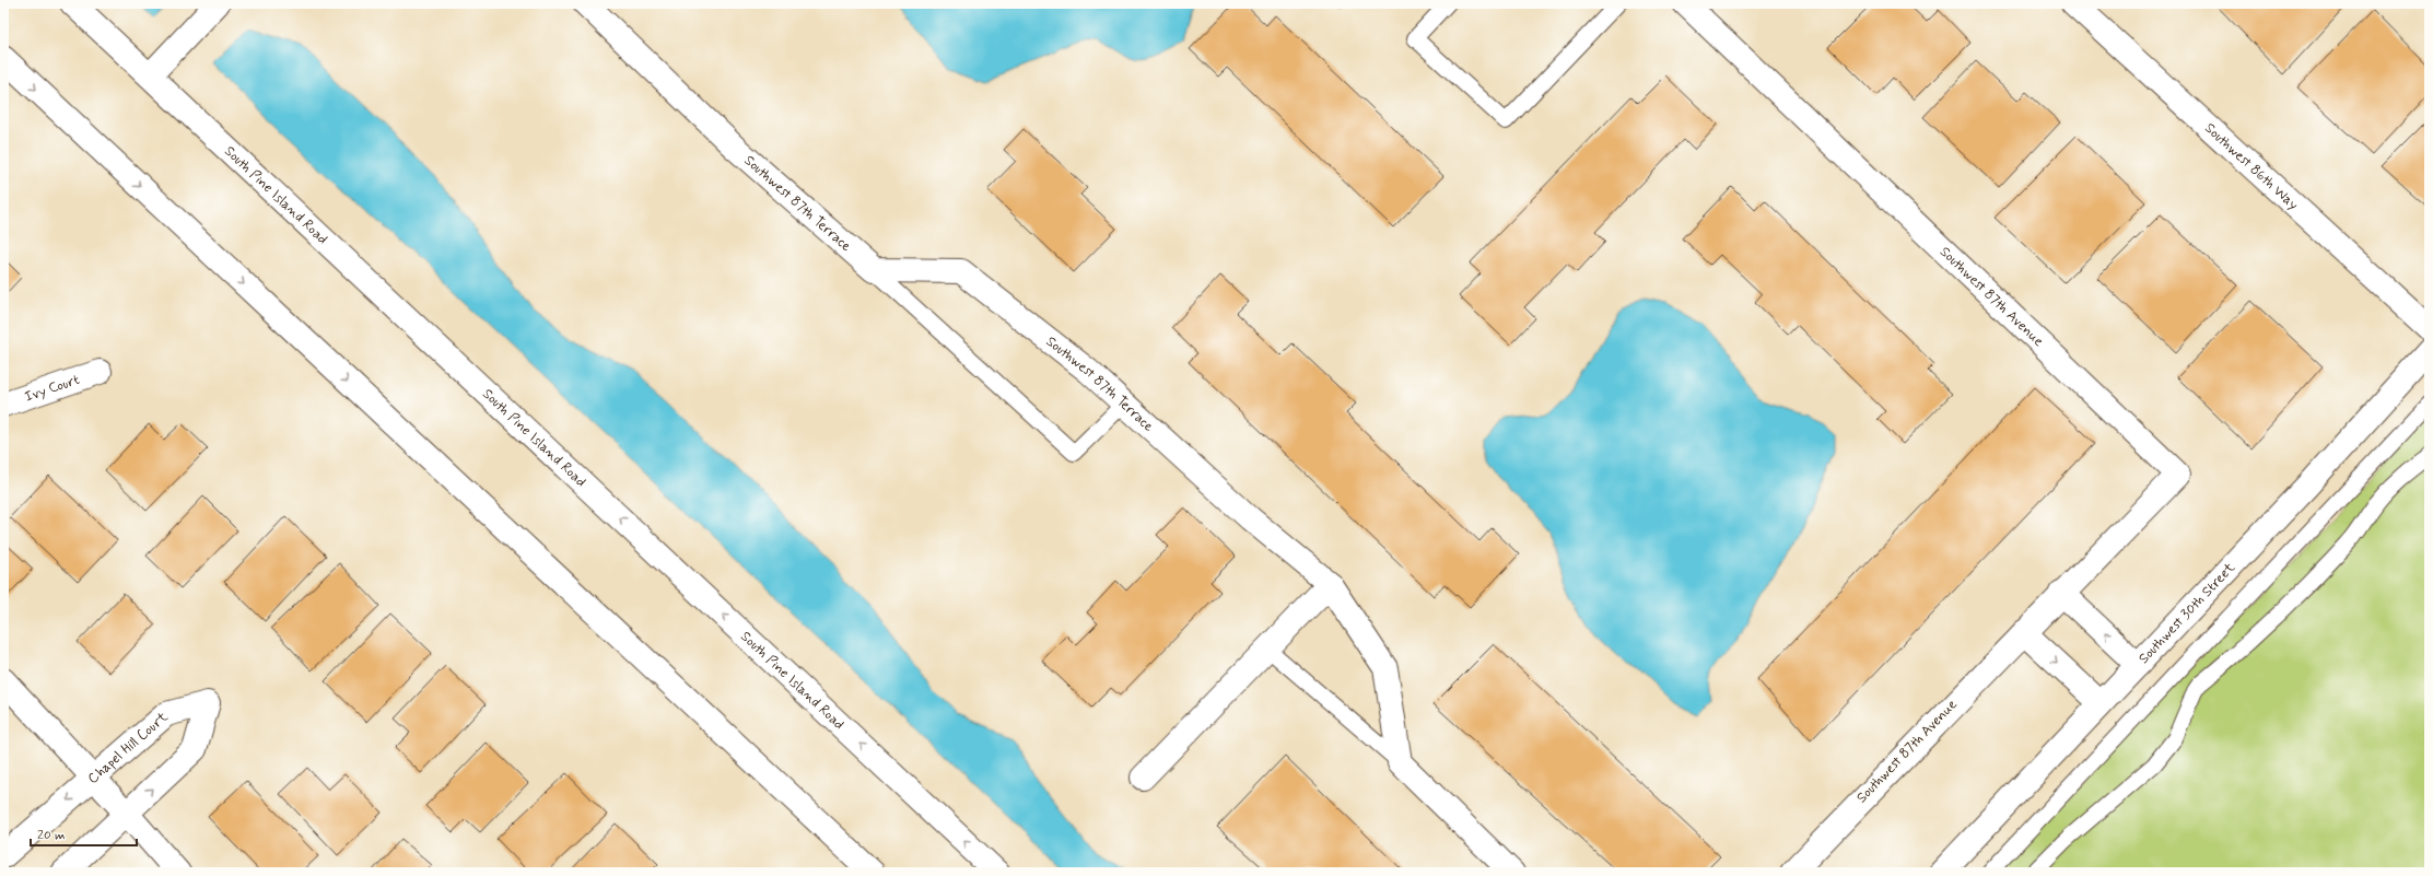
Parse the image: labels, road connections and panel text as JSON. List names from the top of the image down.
{
  "streets": {
    "street": [
      "Southwest 86th Way",
      "South Pine Island Road",
      "Southwest 87th Terrace",
      "Southwest 87th Avenue",
      "Ivy Court",
      "Southwest 30th Street",
      "Chapel Hill Court"
    ]
  },
  "scale_bar": "20 m"
}
